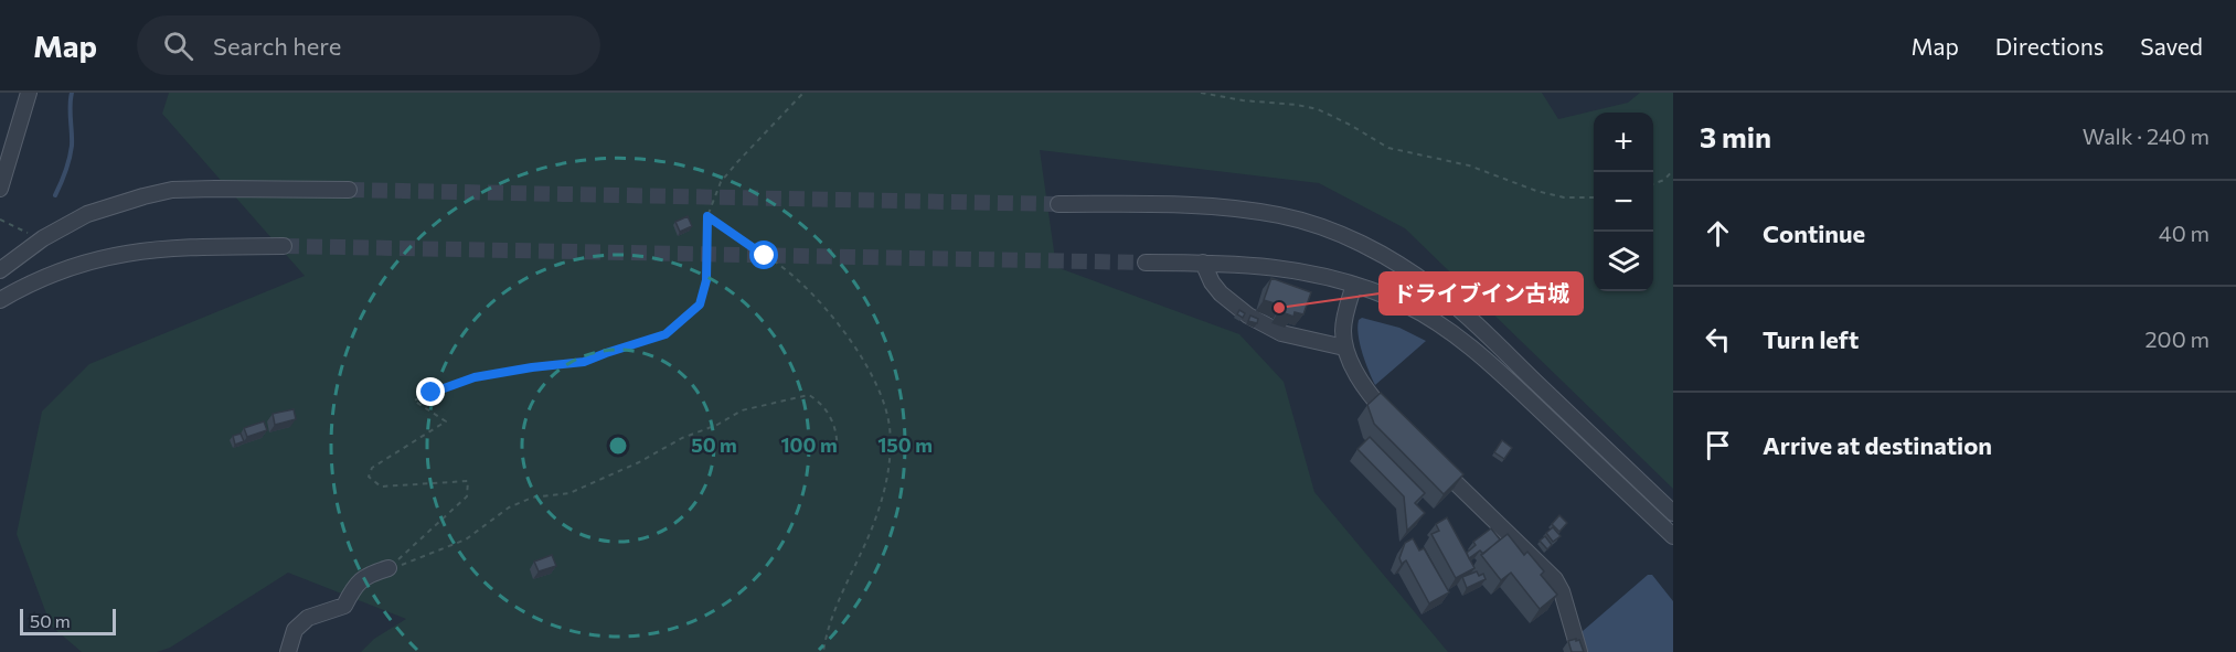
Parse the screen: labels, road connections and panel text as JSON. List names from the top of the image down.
{
  "places": ["ドライブイン古城"],
  "scale_bar": "50 m",
  "page": {
    "header": "Map",
    "search": "Search here",
    "nav": ["Map", "Directions", "Saved"],
    "heading": ["3 min", "Walk · 240 m"],
    "map_buttons": ["+", "−"],
    "list": [
      ["Continue", "40 m"],
      ["Turn left", "200 m"],
      "Arrive at destination"
    ],
    "scale": "50 m"
  },
  "rings": ["50 m", "100 m", "150 m"]
}
